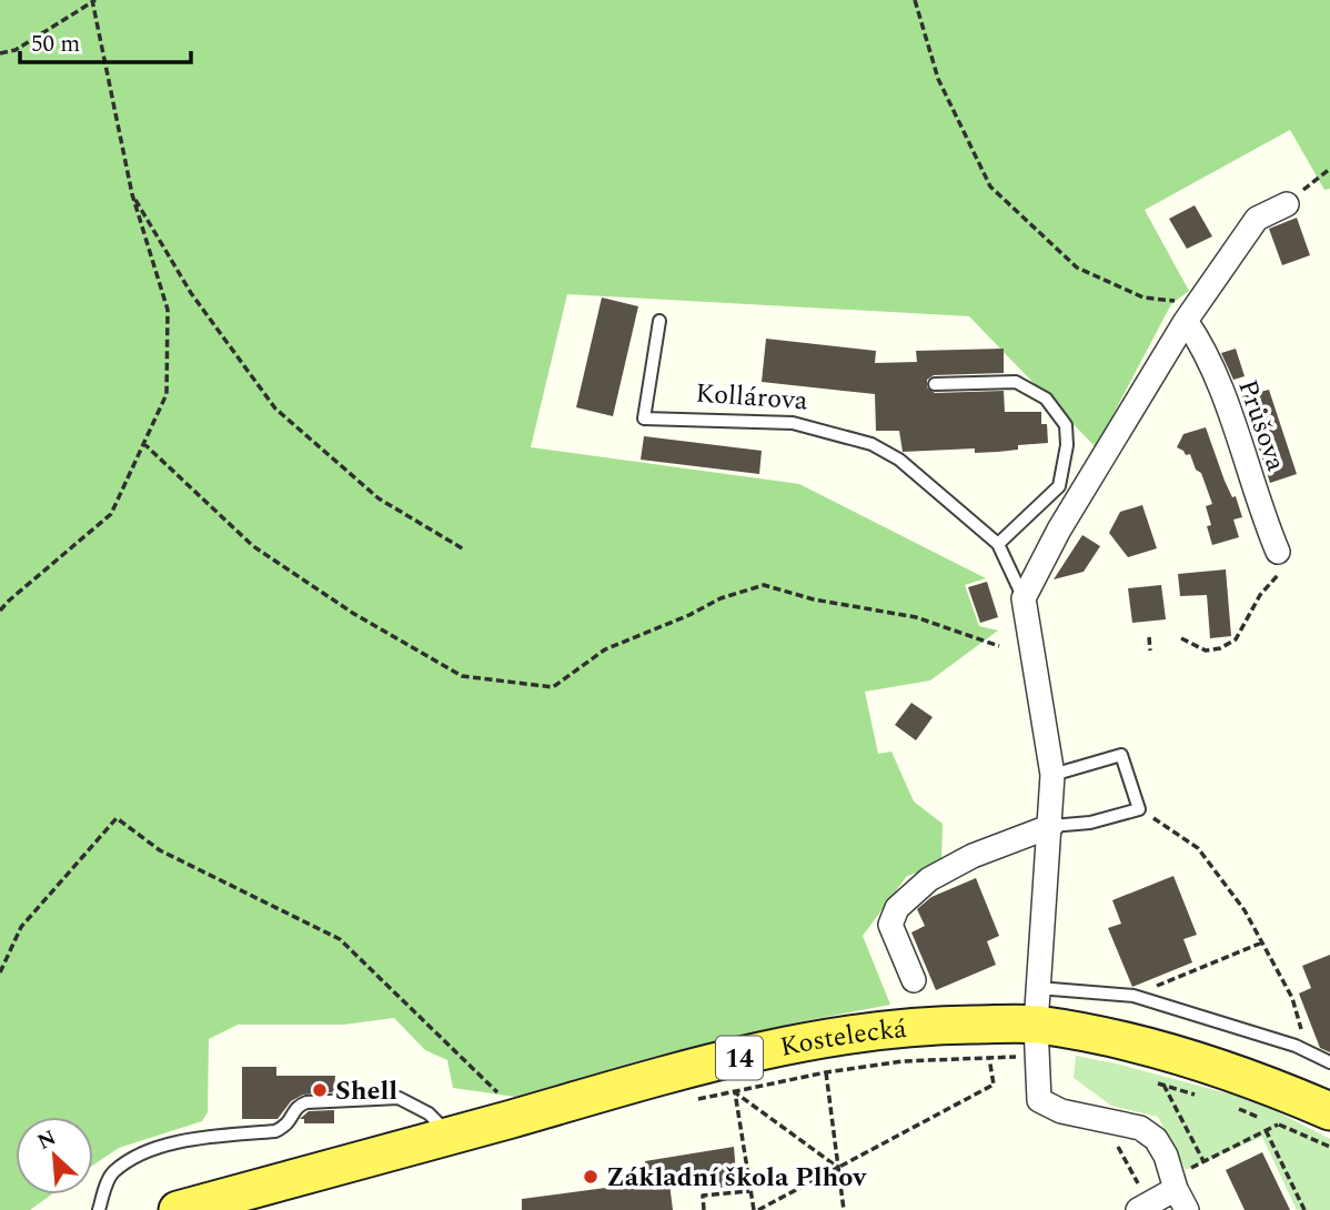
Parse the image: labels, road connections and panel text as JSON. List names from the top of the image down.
{
  "streets": {
    "main road": ["Kostelecká", "14"],
    "street": ["Kollárova", "Průšova"]
  },
  "crossings": [
    ["Kollárova", "Kostelecká"]
  ],
  "places": ["Shell", "Základní škola Plhov"],
  "scale_bar": "50 m",
  "north": "top left"
}
